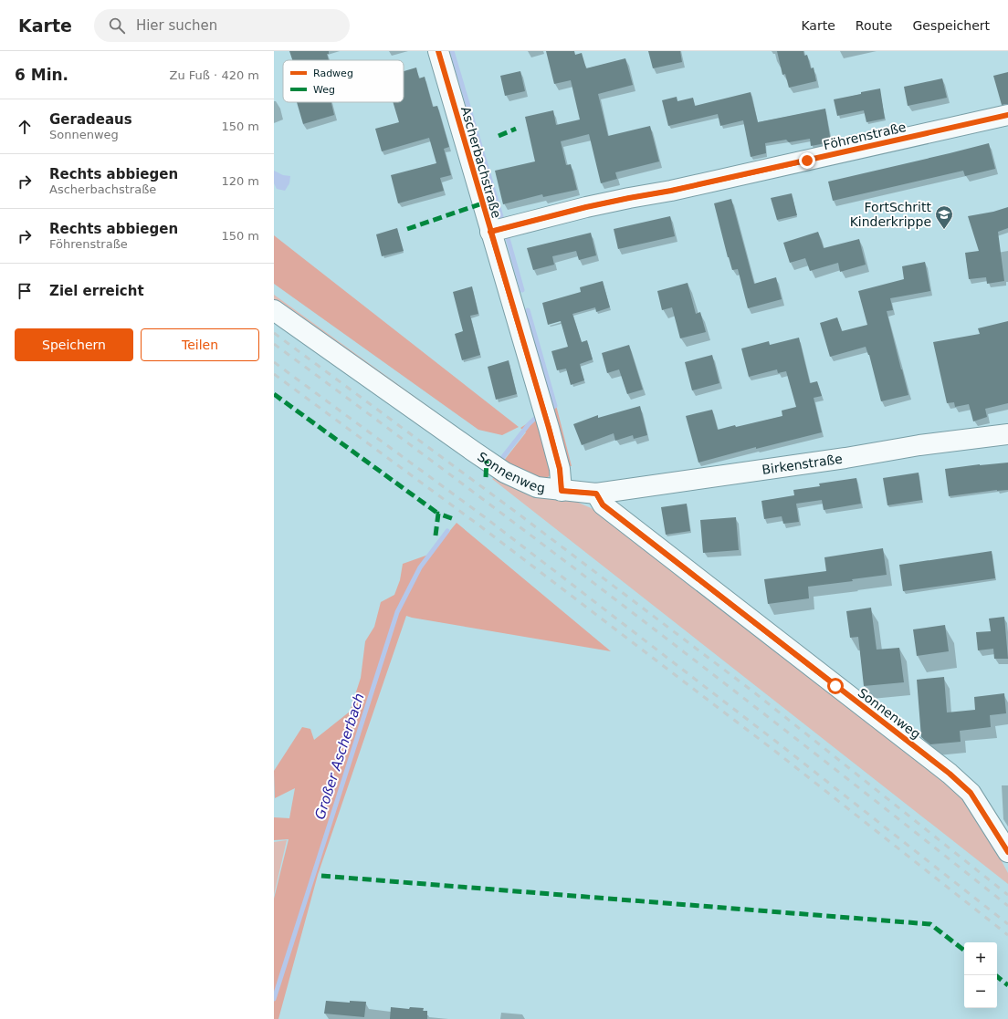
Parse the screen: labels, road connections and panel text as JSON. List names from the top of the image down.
{
  "streets": {
    "street": [
      "Föhrenstraße",
      "Ascherbachstraße",
      "Birkenstraße",
      "Sonnenweg"
    ]
  },
  "crossings": [
    ["Föhrenstraße", "Ascherbachstraße"],
    ["Ascherbachstraße", "Sonnenweg"],
    ["Birkenstraße", "Sonnenweg"]
  ],
  "water": ["Großer Ascherbach"],
  "places": {
    "school or university": ["FortSchritt Kinderkrippe"]
  },
  "legend": ["Radweg", "Weg"],
  "page": {
    "header": "Karte",
    "search": "Hier suchen",
    "nav": ["Karte", "Route", "Gespeichert"],
    "heading": ["6 Min.", "Zu Fuß · 420 m"],
    "list": [
      ["Geradeaus", "Sonnenweg", "150 m"],
      ["Rechts abbiegen", "Ascherbachstraße", "120 m"],
      ["Rechts abbiegen", "Föhrenstraße", "150 m"],
      "Ziel erreicht"
    ],
    "buttons": ["Speichern", "Teilen"],
    "map_buttons": ["+", "−"]
  }
}
